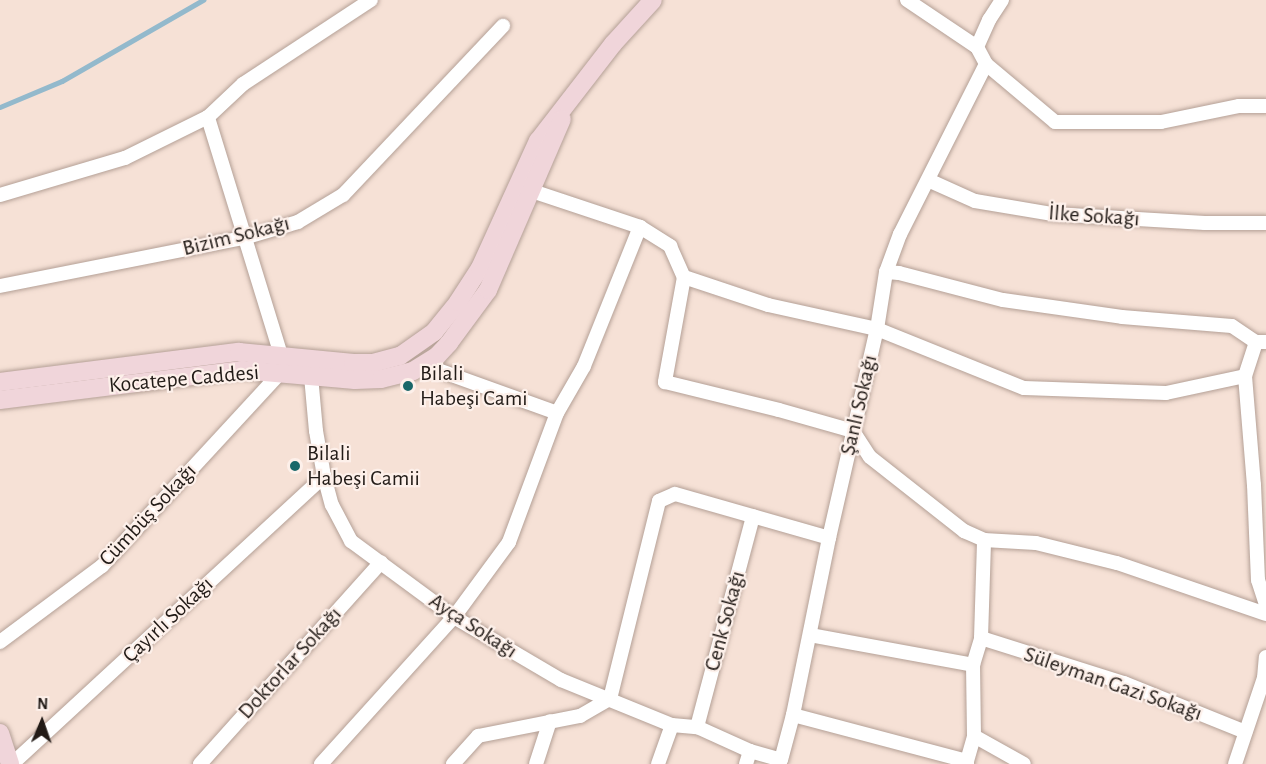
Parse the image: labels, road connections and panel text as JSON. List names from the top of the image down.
{
  "streets": {
    "main road": ["Kocatepe Caddesi"],
    "street": [
      "İlke Sokağı",
      "Bizim Sokağı",
      "Şanlı Sokağı",
      "Cümbüş Sokağı",
      "Çayırlı Sokağı",
      "Cenk Sokağı",
      "Ayça Sokağı",
      "Doktorlar Sokağı",
      "Süleyman Gazi Sokağı"
    ]
  },
  "crossings": [
    ["İlke Sokağı", "Şanlı Sokağı"],
    ["Kocatepe Caddesi", "Cümbüş Sokağı"],
    ["Kocatepe Caddesi", "Ayça Sokağı"],
    ["Şanlı Sokağı", "Ayça Sokağı"],
    ["Çayırlı Sokağı", "Ayça Sokağı"],
    ["Cenk Sokağı", "Ayça Sokağı"],
    ["Ayça Sokağı", "Doktorlar Sokağı"]
  ],
  "places": ["Bilali Habeşi Cami", "Bilali Habeşi Camii"],
  "north": "top"
}
